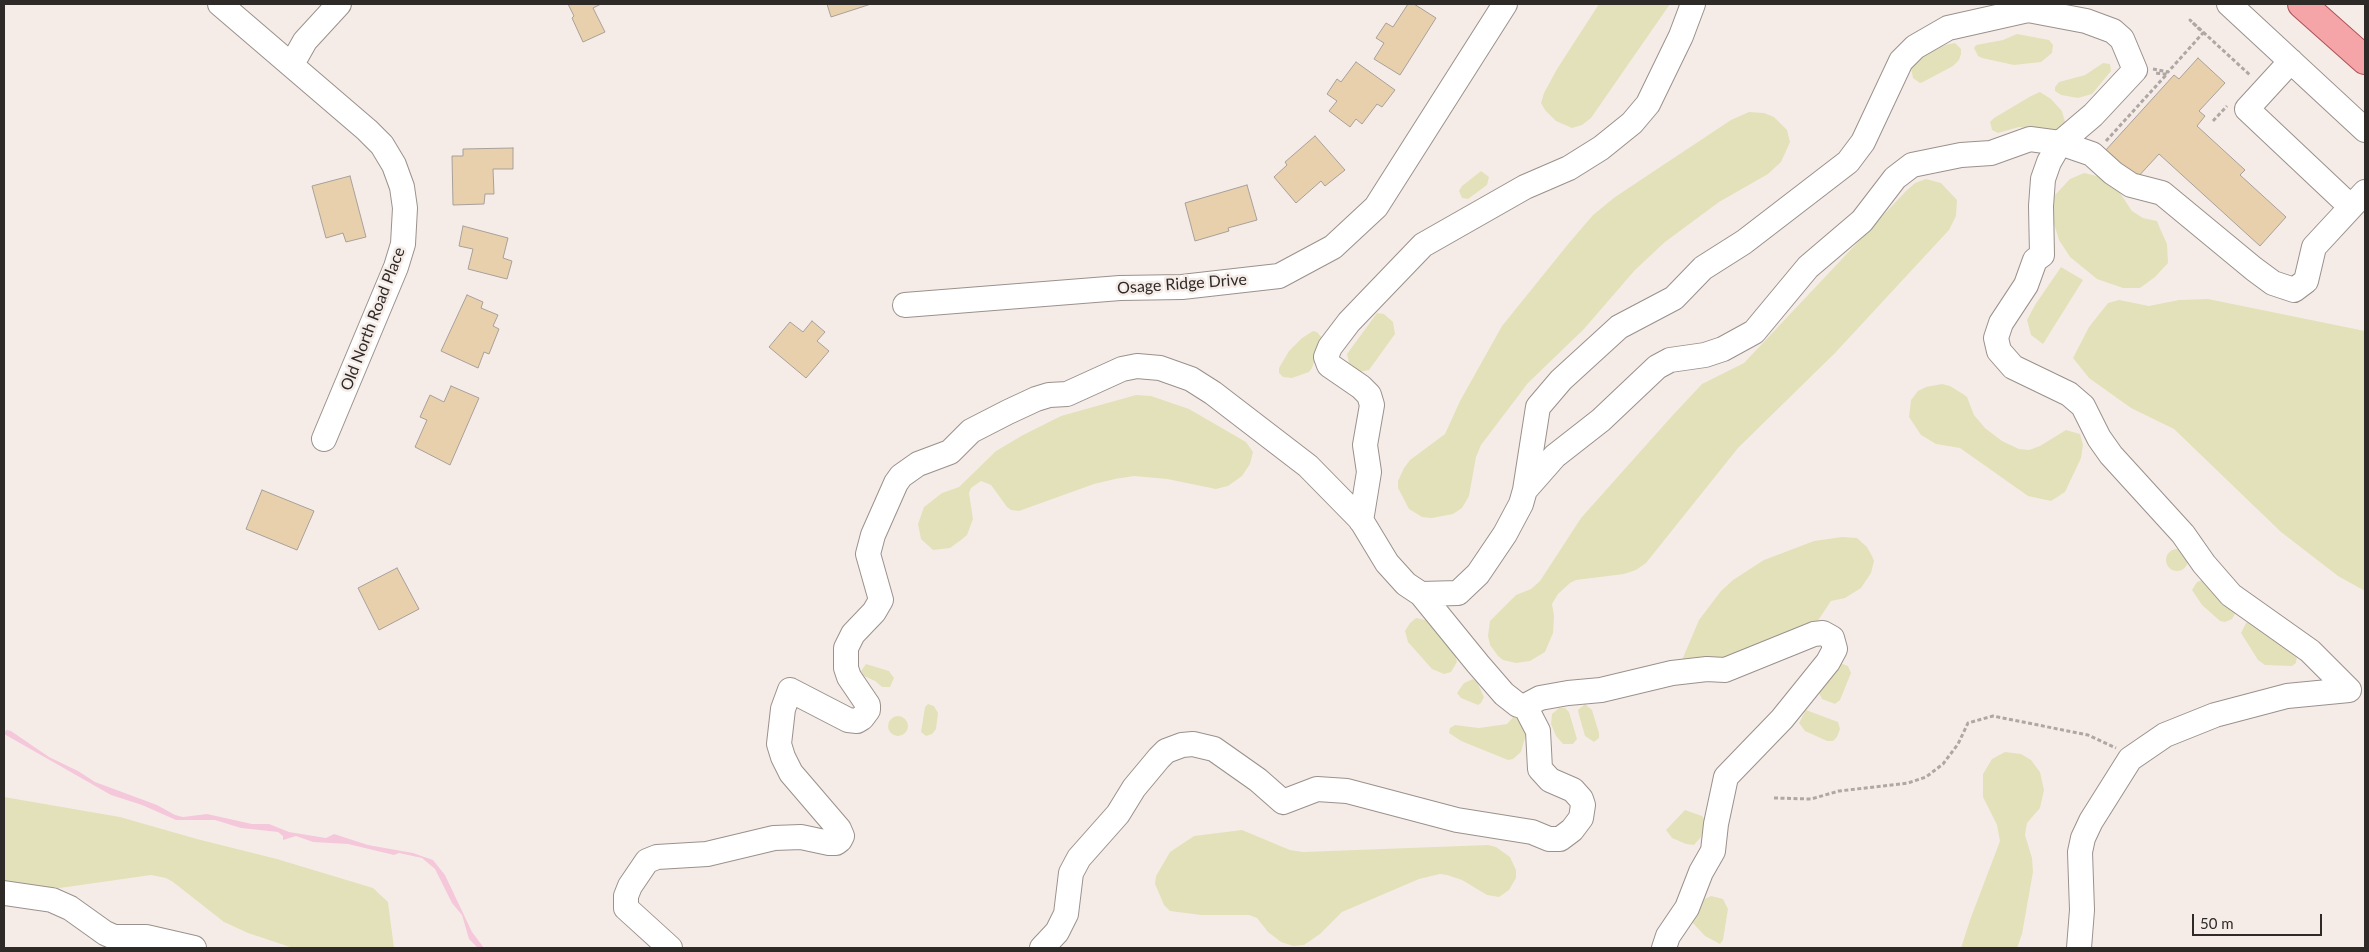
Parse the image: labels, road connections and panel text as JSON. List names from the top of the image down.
{
  "streets": {
    "street": ["Osage Ridge Drive", "Old North Road Place"]
  },
  "scale_bar": "50 m"
}
